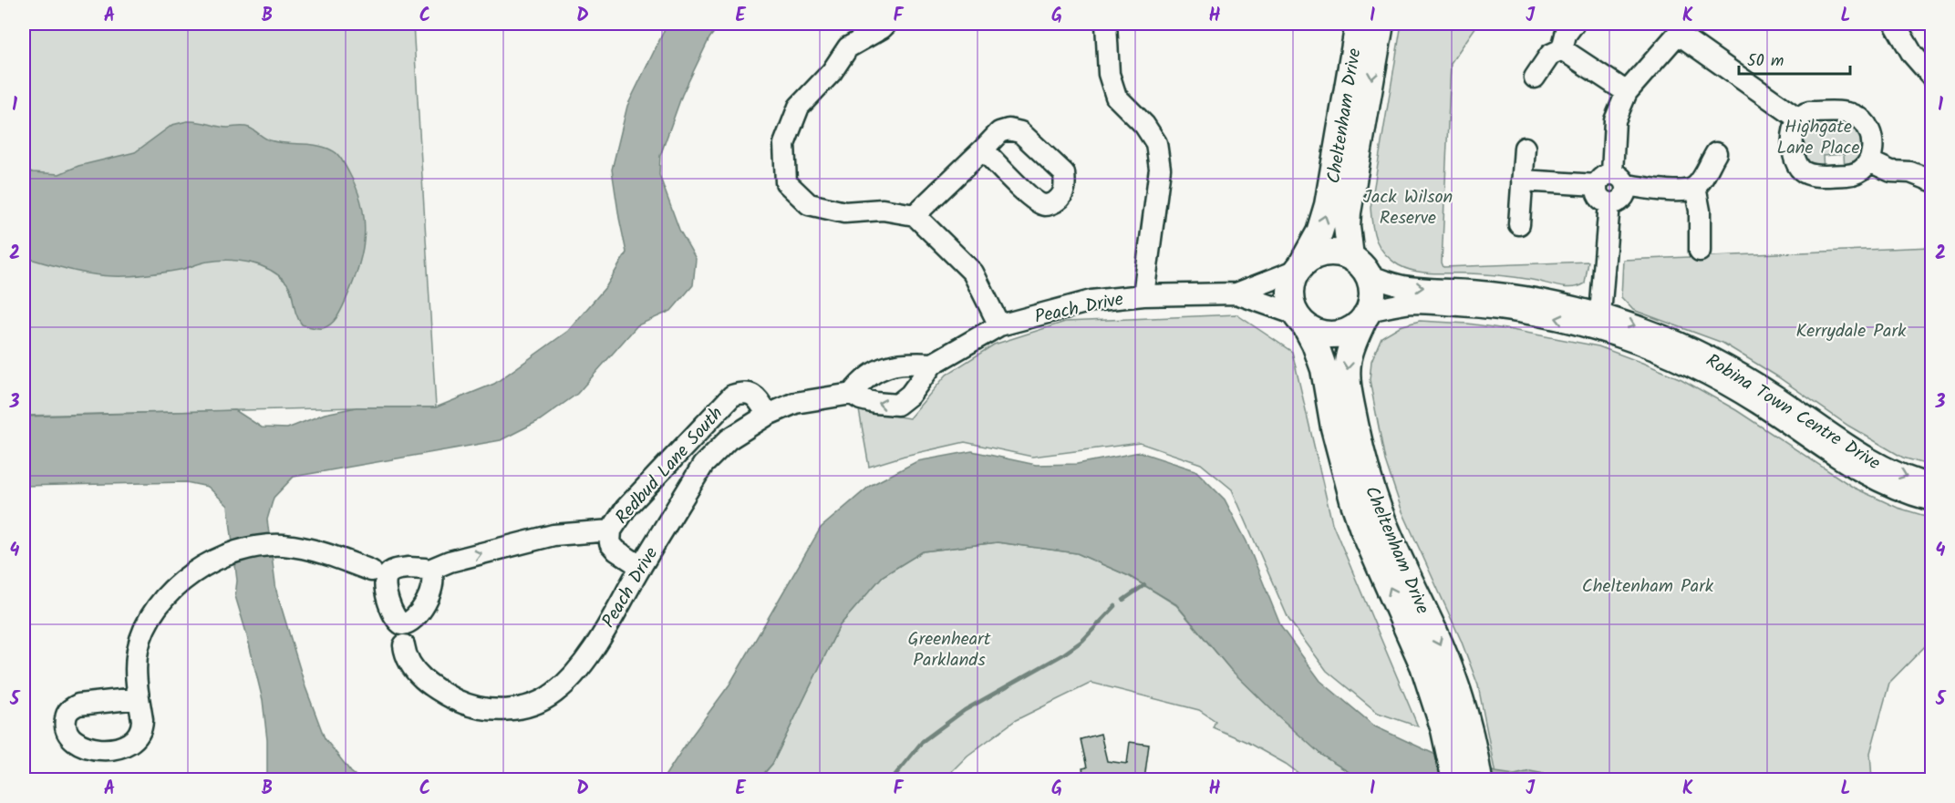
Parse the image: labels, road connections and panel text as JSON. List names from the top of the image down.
{
  "streets": {
    "main road": ["Cheltenham Drive"],
    "street": ["Peach Drive", "Robina Town Centre Drive", "Redbud Lane South"]
  },
  "crossings": [
    ["Cheltenham Drive", "Peach Drive"],
    ["Cheltenham Drive", "Robina Town Centre Drive"],
    ["Peach Drive", "Robina Town Centre Drive"],
    ["Peach Drive", "Redbud Lane South"]
  ],
  "parks": [
    "Highgate Lane Place",
    "Jack Wilson Reserve",
    "Kerrydale Park",
    "Cheltenham Park",
    "Greenheart Parklands"
  ],
  "scale_bar": "50 m",
  "grid": {
    "columns": [
      "A",
      "B",
      "C",
      "D",
      "E",
      "F",
      "G",
      "H",
      "I",
      "J",
      "K",
      "L"
    ],
    "rows": [
      "1",
      "2",
      "3",
      "4",
      "5"
    ]
  }
}
